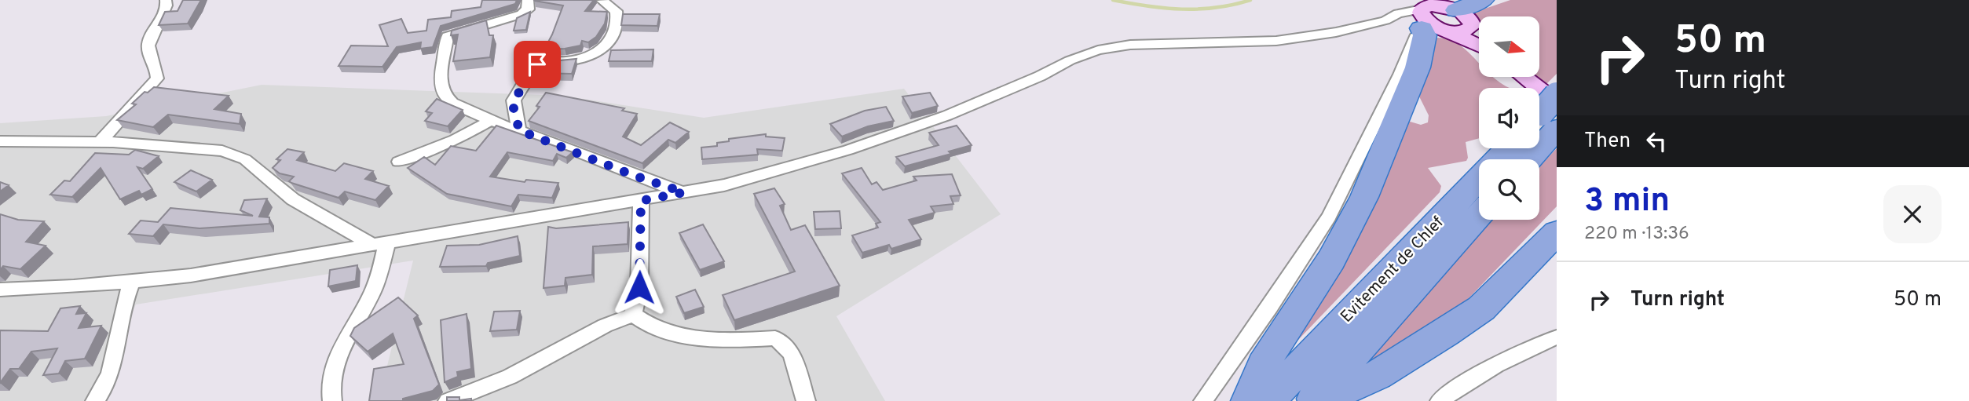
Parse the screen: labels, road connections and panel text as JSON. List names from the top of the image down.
{
  "streets": {
    "highway": ["Evitement de Chlef"]
  },
  "north": "right",
  "page": {
    "turn": ["50 m", "Turn right"],
    "then": "Then",
    "heading": ["3 min", "220 m · 13:36"],
    "list": [
      {
        "name": "Turn right",
        "value": "50 m"
      }
    ]
  }
}
